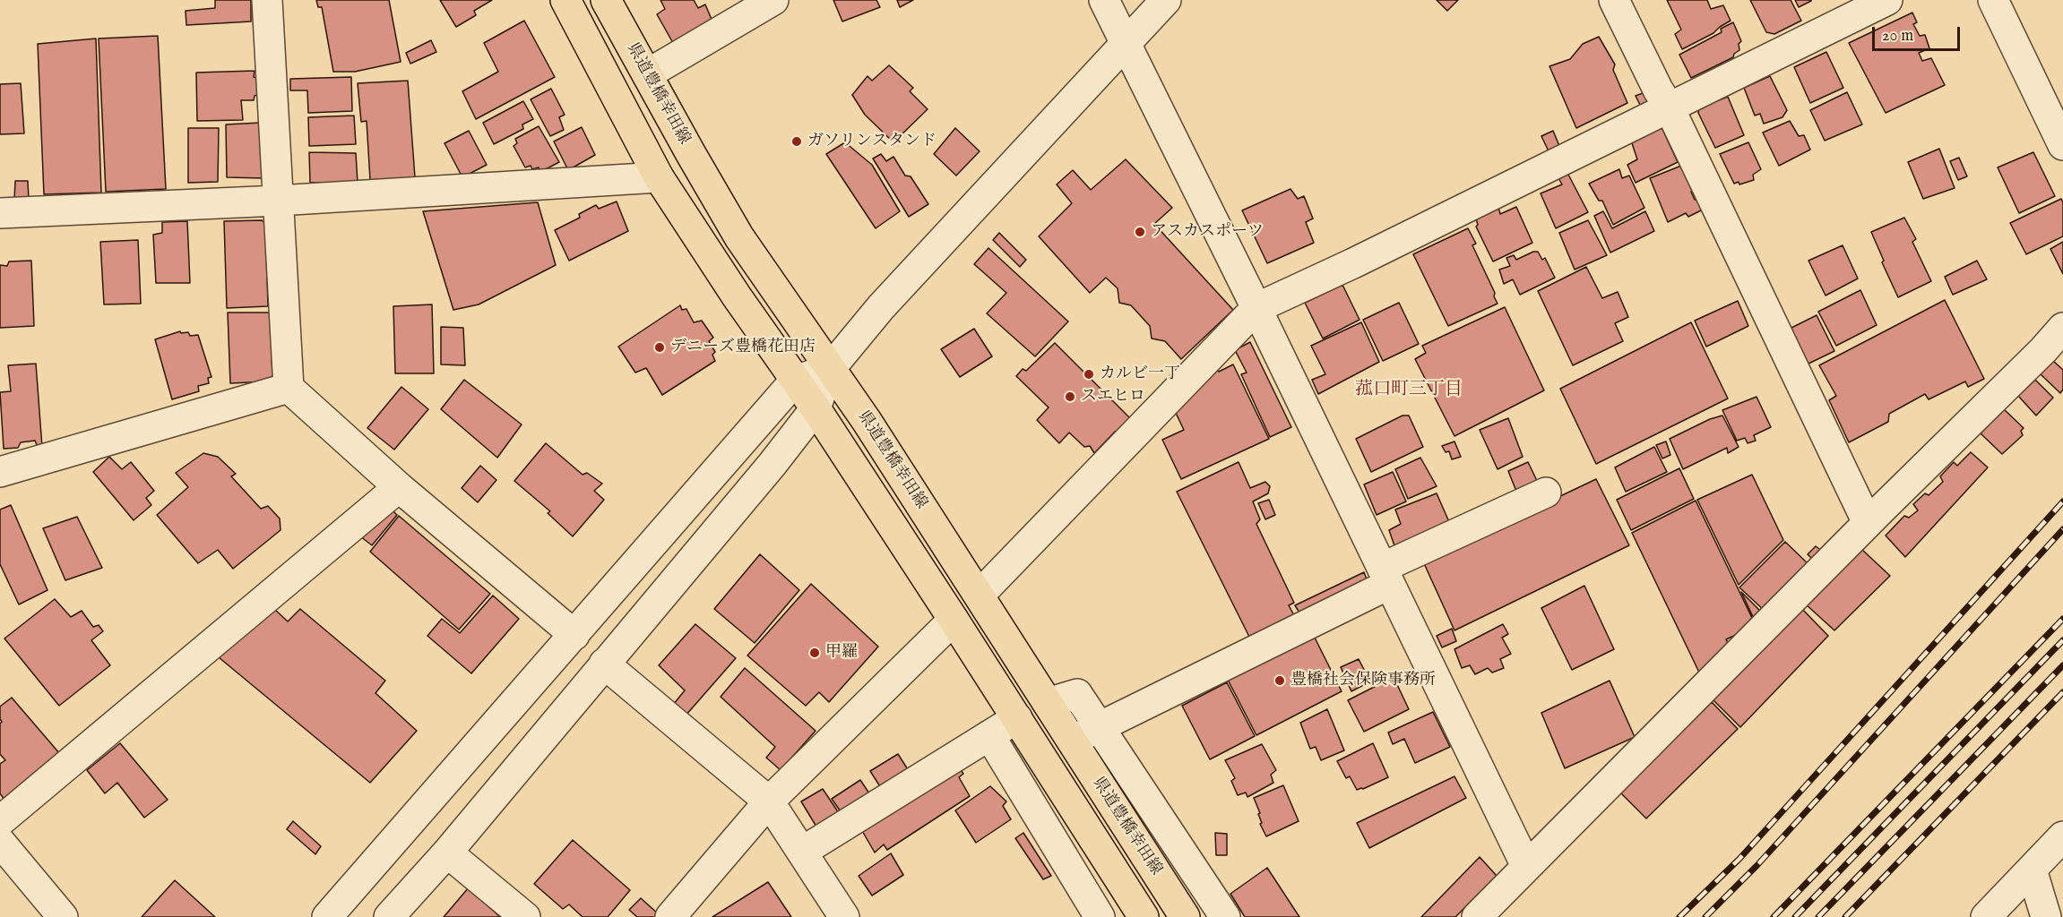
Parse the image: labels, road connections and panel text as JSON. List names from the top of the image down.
{
  "streets": {
    "main road": ["県道豊橋幸田線"]
  },
  "districts": ["菰口町三丁目"],
  "places": [
    "ガソリンスタンド",
    "アスカスポーツ",
    "デニーズ豊橋花田店",
    "カルビ一丁",
    "スエヒロ",
    "甲羅",
    "豊橋社会保険事務所"
  ],
  "scale_bar": "20 m"
}
